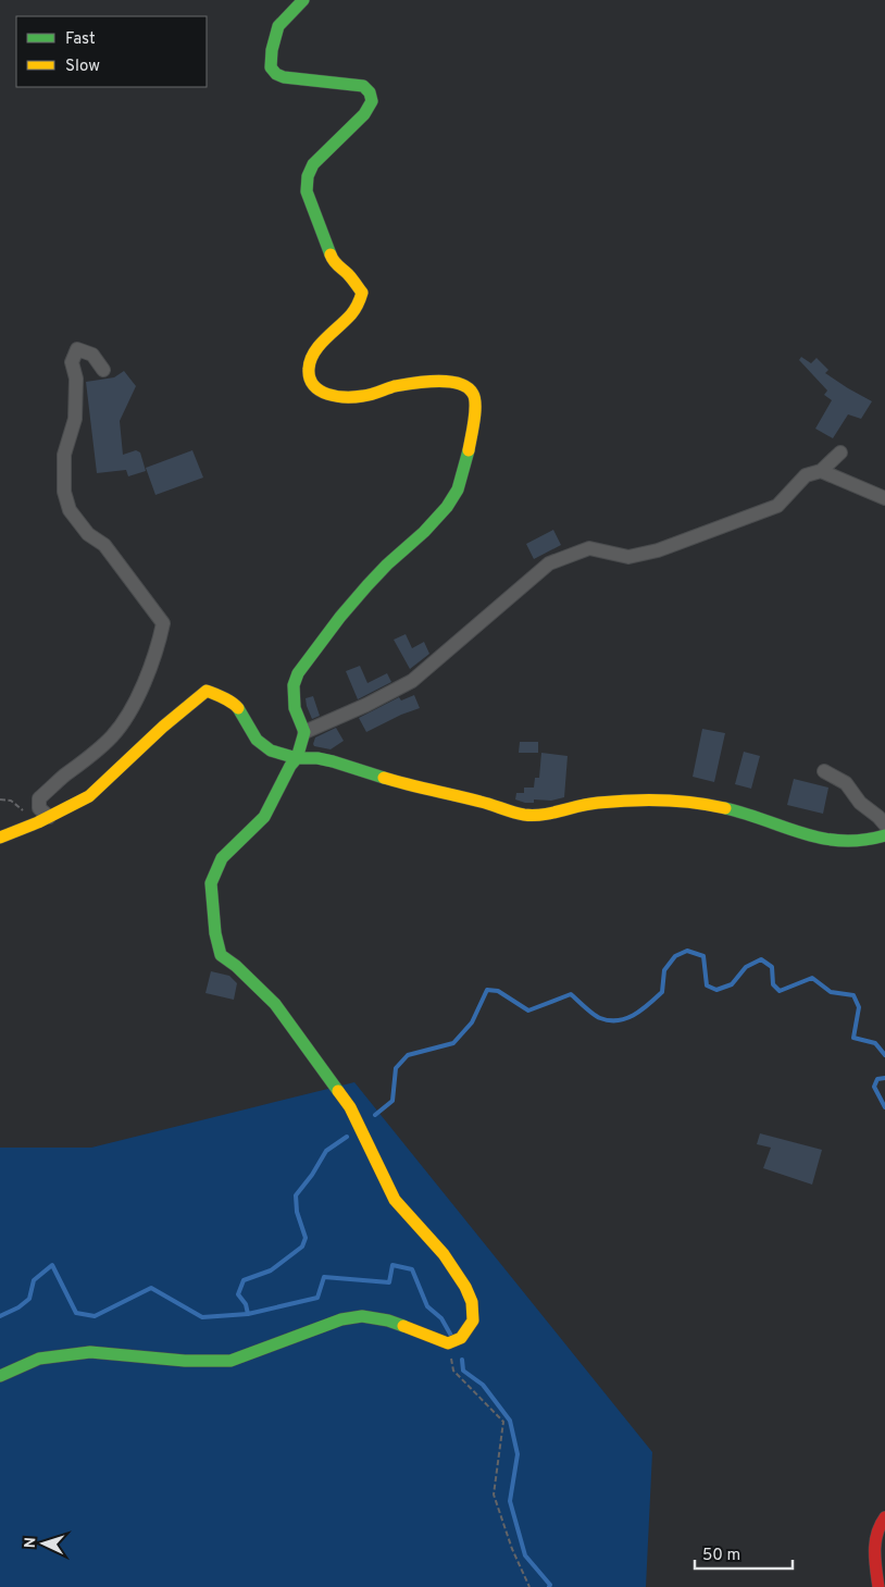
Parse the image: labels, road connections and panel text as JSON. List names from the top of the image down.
{
  "legend": ["Fast", "Slow"],
  "scale_bar": "50 m",
  "north": "left"
}
